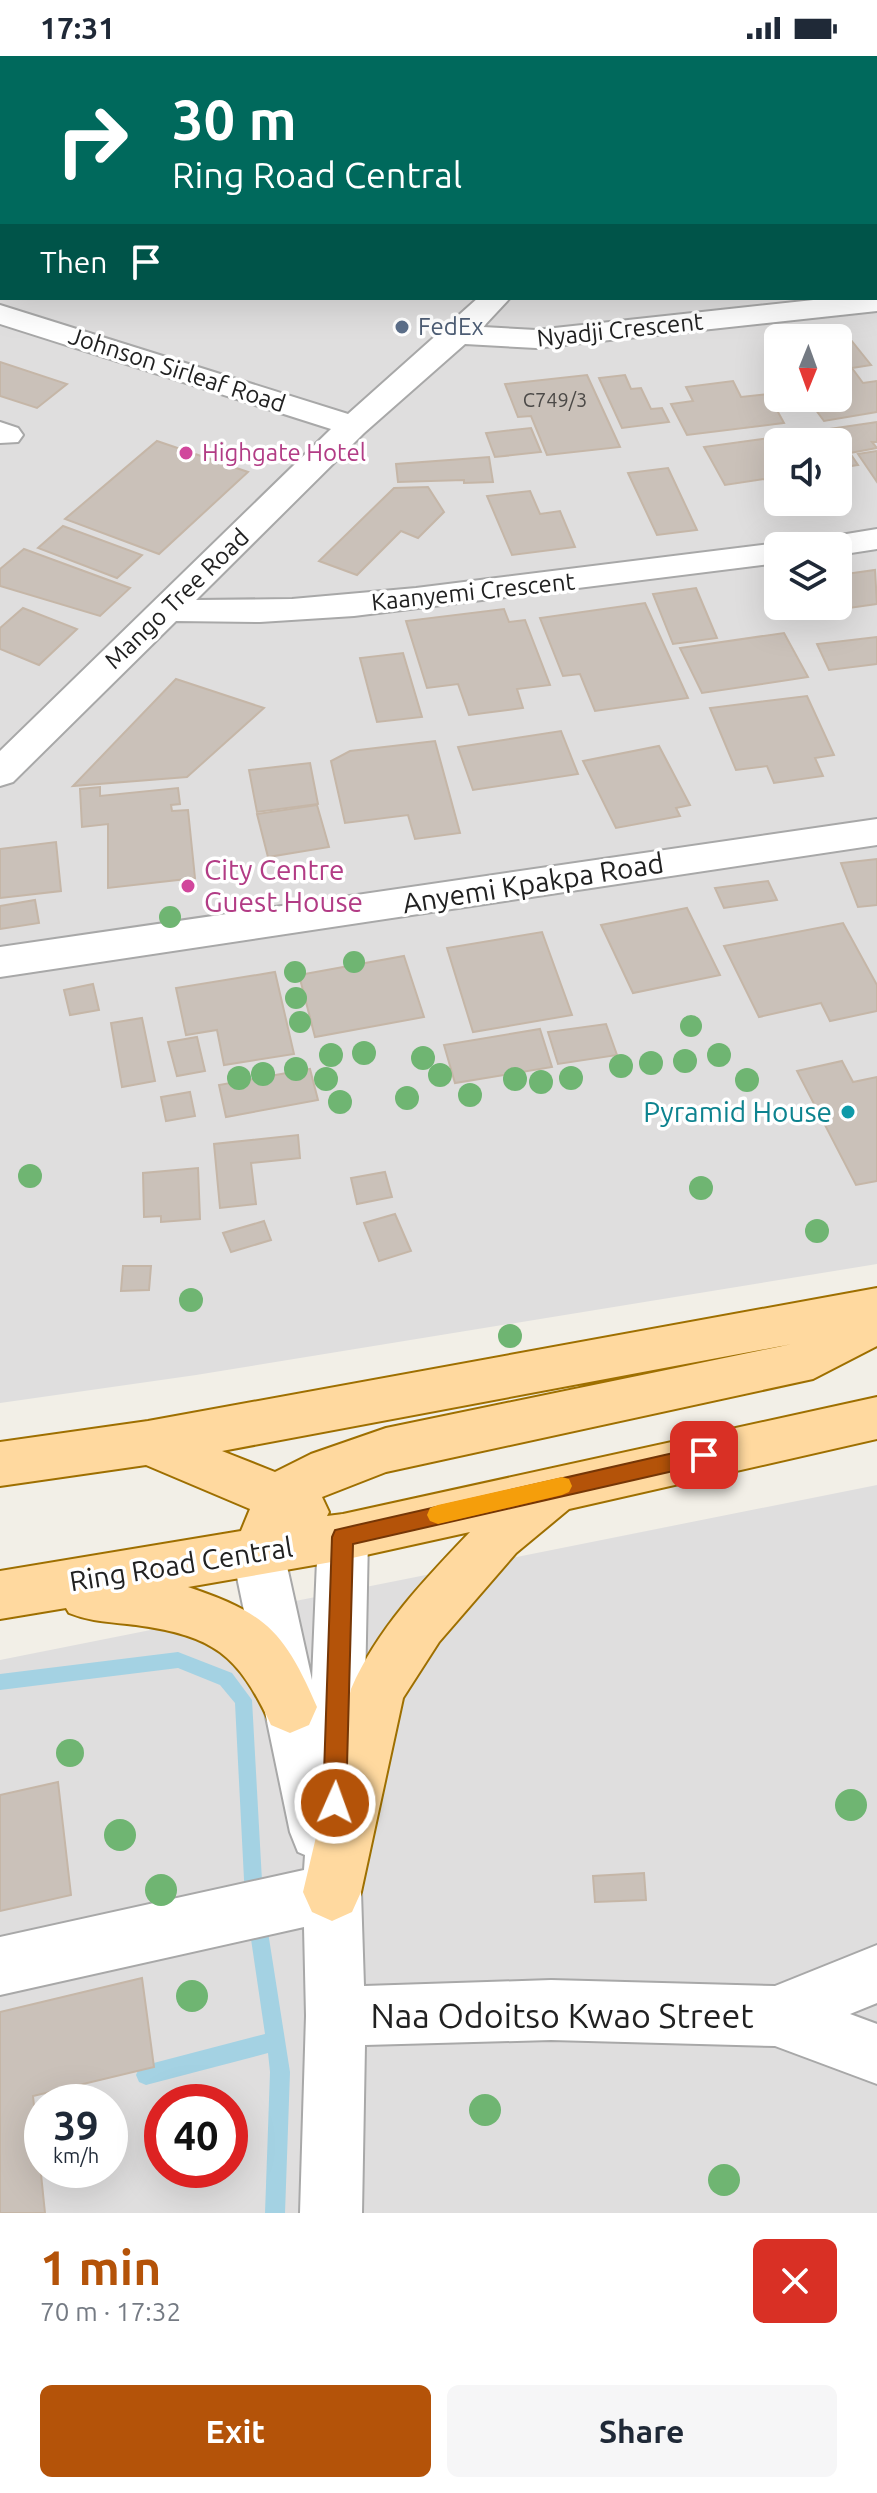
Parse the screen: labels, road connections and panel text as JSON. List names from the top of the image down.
{
  "streets": {
    "main road": ["Ring Road Central"],
    "street": [
      "Nyadji Crescent",
      "Johnson Sirleaf Road",
      "Kaanyemi Crescent",
      "Mango Tree Road",
      "Anyemi Kpakpa Road",
      "Naa Odoitso Kwao Street"
    ]
  },
  "crossings": [
    ["Nyadji Crescent", "Mango Tree Road"],
    ["Johnson Sirleaf Road", "Mango Tree Road"],
    ["Kaanyemi Crescent", "Mango Tree Road"]
  ],
  "places": [
    "FedEx",
    "Highgate Hotel",
    "City Centre Guest House",
    "Pyramid House"
  ],
  "house_numbers": ["C749/3"],
  "north": "bottom",
  "page": {
    "status": "17:31",
    "turn": ["30 m", "Ring Road Central"],
    "then": "Then",
    "speed": "39 km/h",
    "limit": "40",
    "heading": ["1 min", "70 m · 17:32"],
    "buttons": ["Exit", "Share"]
  }
}
